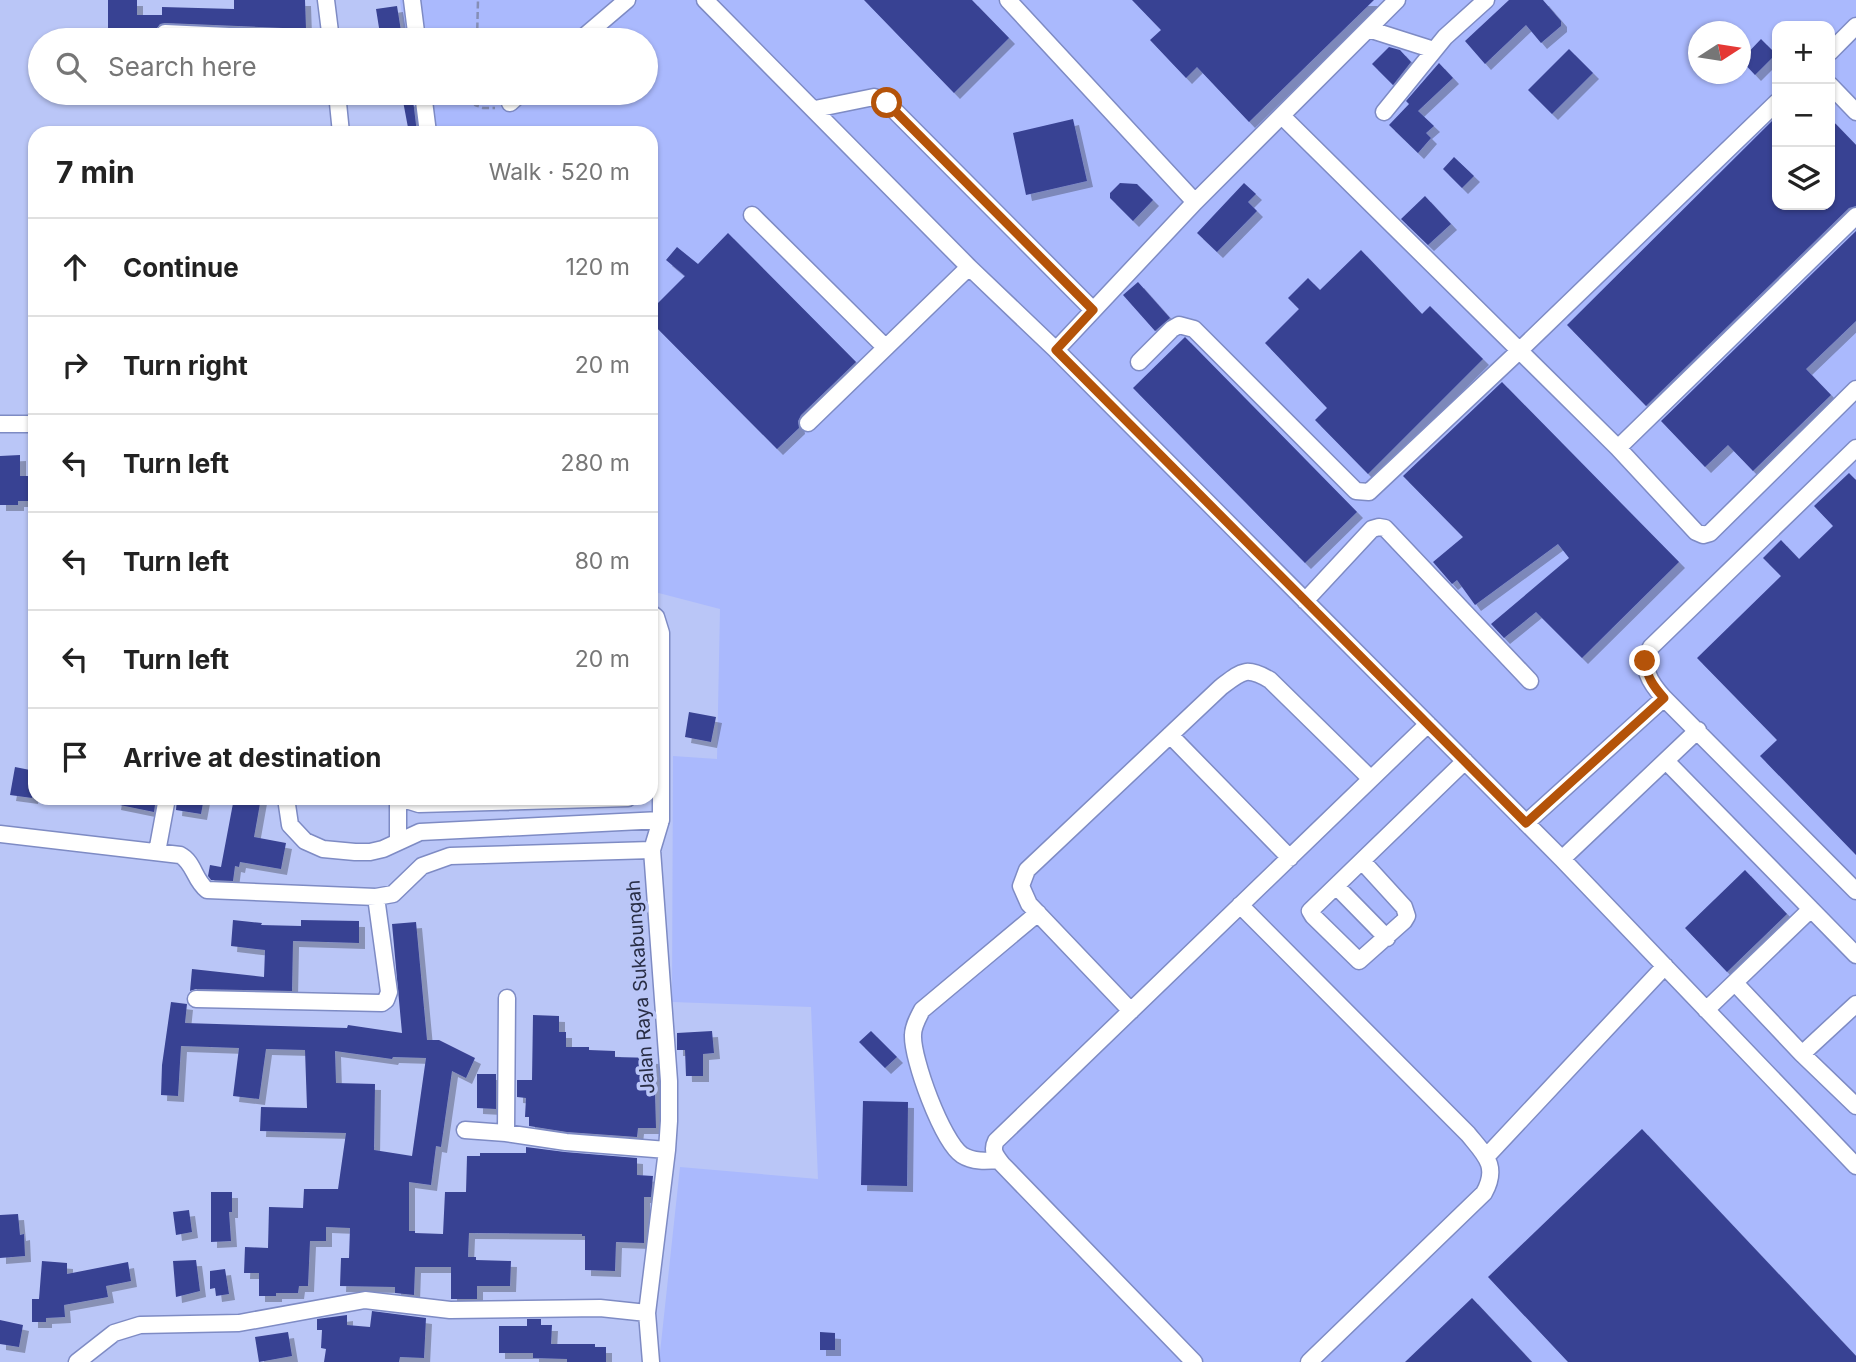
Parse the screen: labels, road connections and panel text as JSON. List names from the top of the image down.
{
  "streets": {
    "street": ["Jalan Raya Sukabungah"]
  },
  "north": "right",
  "page": {
    "map_buttons": ["+", "−"],
    "search": "Search here",
    "heading": ["7 min", "Walk · 520 m"],
    "list": [
      ["Continue", "120 m"],
      ["Turn right", "20 m"],
      ["Turn left", "280 m"],
      ["Turn left", "80 m"],
      ["Turn left", "20 m"],
      "Arrive at destination"
    ]
  }
}
